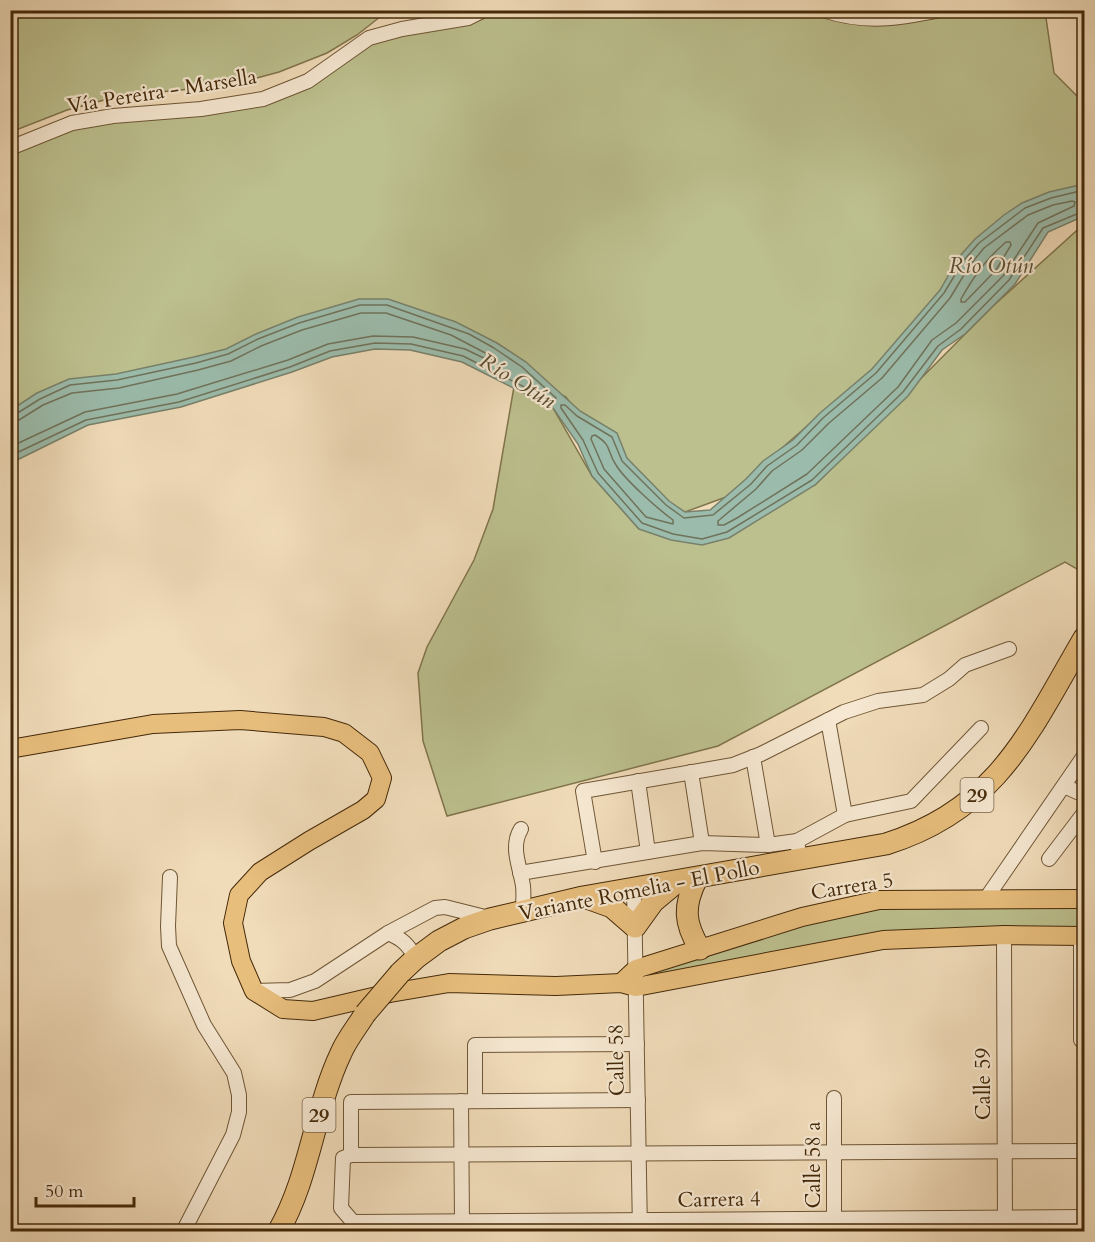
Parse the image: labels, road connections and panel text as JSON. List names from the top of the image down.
{
  "streets": {
    "highway": ["29", "Variante Romelia - El Pollo"],
    "main road": ["Carrera 5"],
    "street": [
      "Vía Pereira - Marsella",
      "Calle 58",
      "Calle 59",
      "Calle 58 a",
      "Carrera 4"
    ]
  },
  "crossings": [
    ["Carrera 5", "Calle 58"],
    ["Variante Romelia - El Pollo", "Calle 58"],
    ["Calle 58", "Carrera 4"],
    ["Calle 59", "Carrera 4"],
    ["Calle 58 a", "Carrera 4"]
  ],
  "water": ["Río Otún"],
  "scale_bar": "50 m"
}
